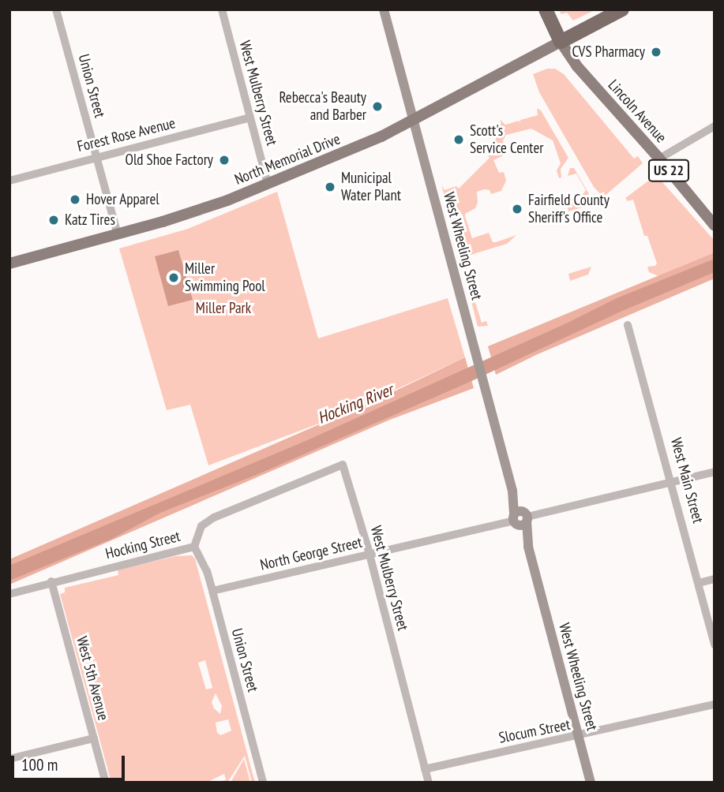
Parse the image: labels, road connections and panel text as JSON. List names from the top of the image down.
{
  "streets": {
    "highway": ["US 22"],
    "main road": ["Lincoln Avenue", "North Memorial Drive"],
    "street": [
      "Union Street",
      "West Mulberry Street",
      "Forest Rose Avenue",
      "West Wheeling Street",
      "West Main Street",
      "Hocking Street",
      "North George Street",
      "West 5th Avenue",
      "Slocum Street"
    ]
  },
  "crossings": [
    ["Union Street", "Forest Rose Avenue"],
    ["Union Street", "North Memorial Drive"],
    ["Union Street", "Hocking Street"],
    ["Union Street", "North George Street"],
    ["West Mulberry Street", "Forest Rose Avenue"],
    ["West Mulberry Street", "North Memorial Drive"],
    ["West Mulberry Street", "Hocking Street"],
    ["West Mulberry Street", "North George Street"],
    ["West Mulberry Street", "Slocum Street"],
    ["Lincoln Avenue", "North Memorial Drive"],
    ["Lincoln Avenue", "US 22"],
    ["North Memorial Drive", "US 22"],
    ["North Memorial Drive", "West Wheeling Street"],
    ["West Wheeling Street", "North George Street"],
    ["West Wheeling Street", "Slocum Street"],
    ["West Main Street", "North George Street"],
    ["Hocking Street", "West 5th Avenue"]
  ],
  "water": ["Hocking River"],
  "parks": ["Miller Park"],
  "places": [
    "CVS Pharmacy",
    "Rebecca's Beauty and Barber",
    "Scott's Service Center",
    "Old Shoe Factory",
    "Municipal Water Plant",
    "Hover Apparel",
    "Fairfield County Sheriff's Office",
    "Katz Tires",
    "Miller Swimming Pool"
  ],
  "scale_bar": "100 m"
}
